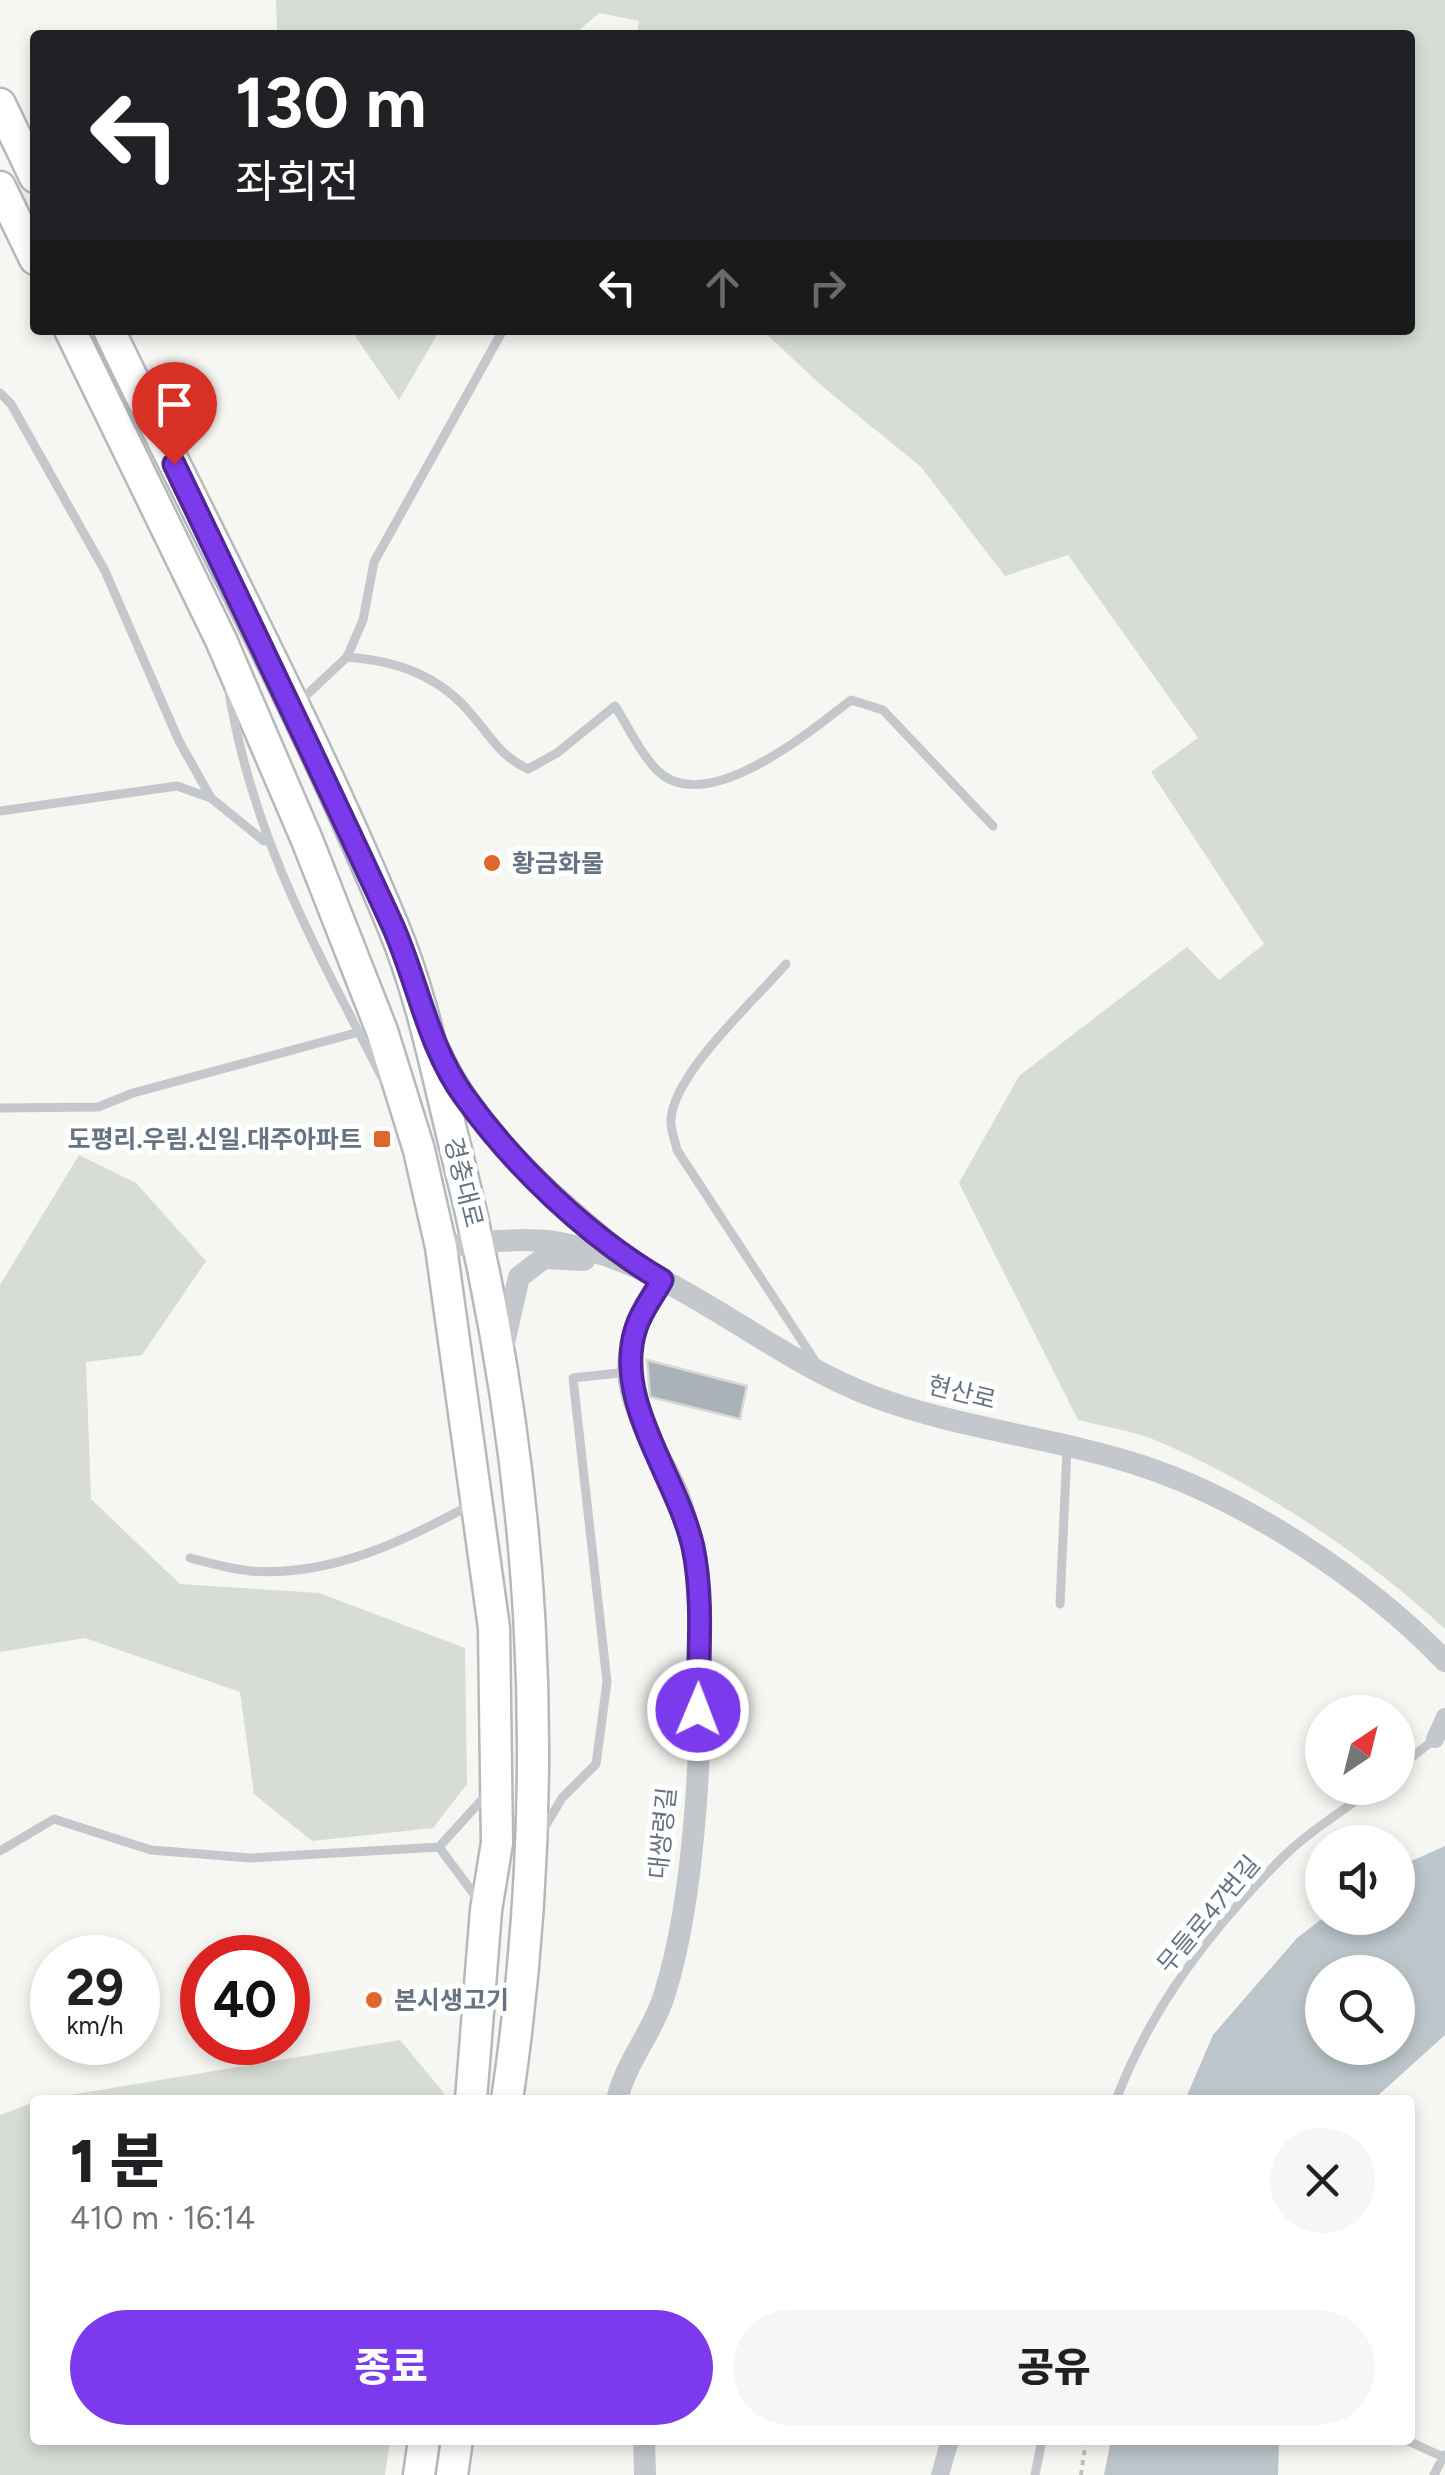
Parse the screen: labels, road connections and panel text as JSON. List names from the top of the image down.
{
  "streets": {
    "main road": ["경충대로"],
    "street": ["현산로", "대쌍령길"],
    "lane": ["무들로47번길"]
  },
  "crossings": [
    ["경충대로", "현산로"],
    ["현산로", "대쌍령길"]
  ],
  "places": {
    "other": ["황금화물", "본시생고기"],
    "transit": ["도평리.우림.신일.대주아파트"]
  },
  "north": "top right",
  "page": {
    "turn": ["130 m", "좌회전"],
    "speed": "29 km/h",
    "limit": "40",
    "heading": ["1 분", "410 m · 16:14"],
    "buttons": ["종료", "공유"]
  }
}
